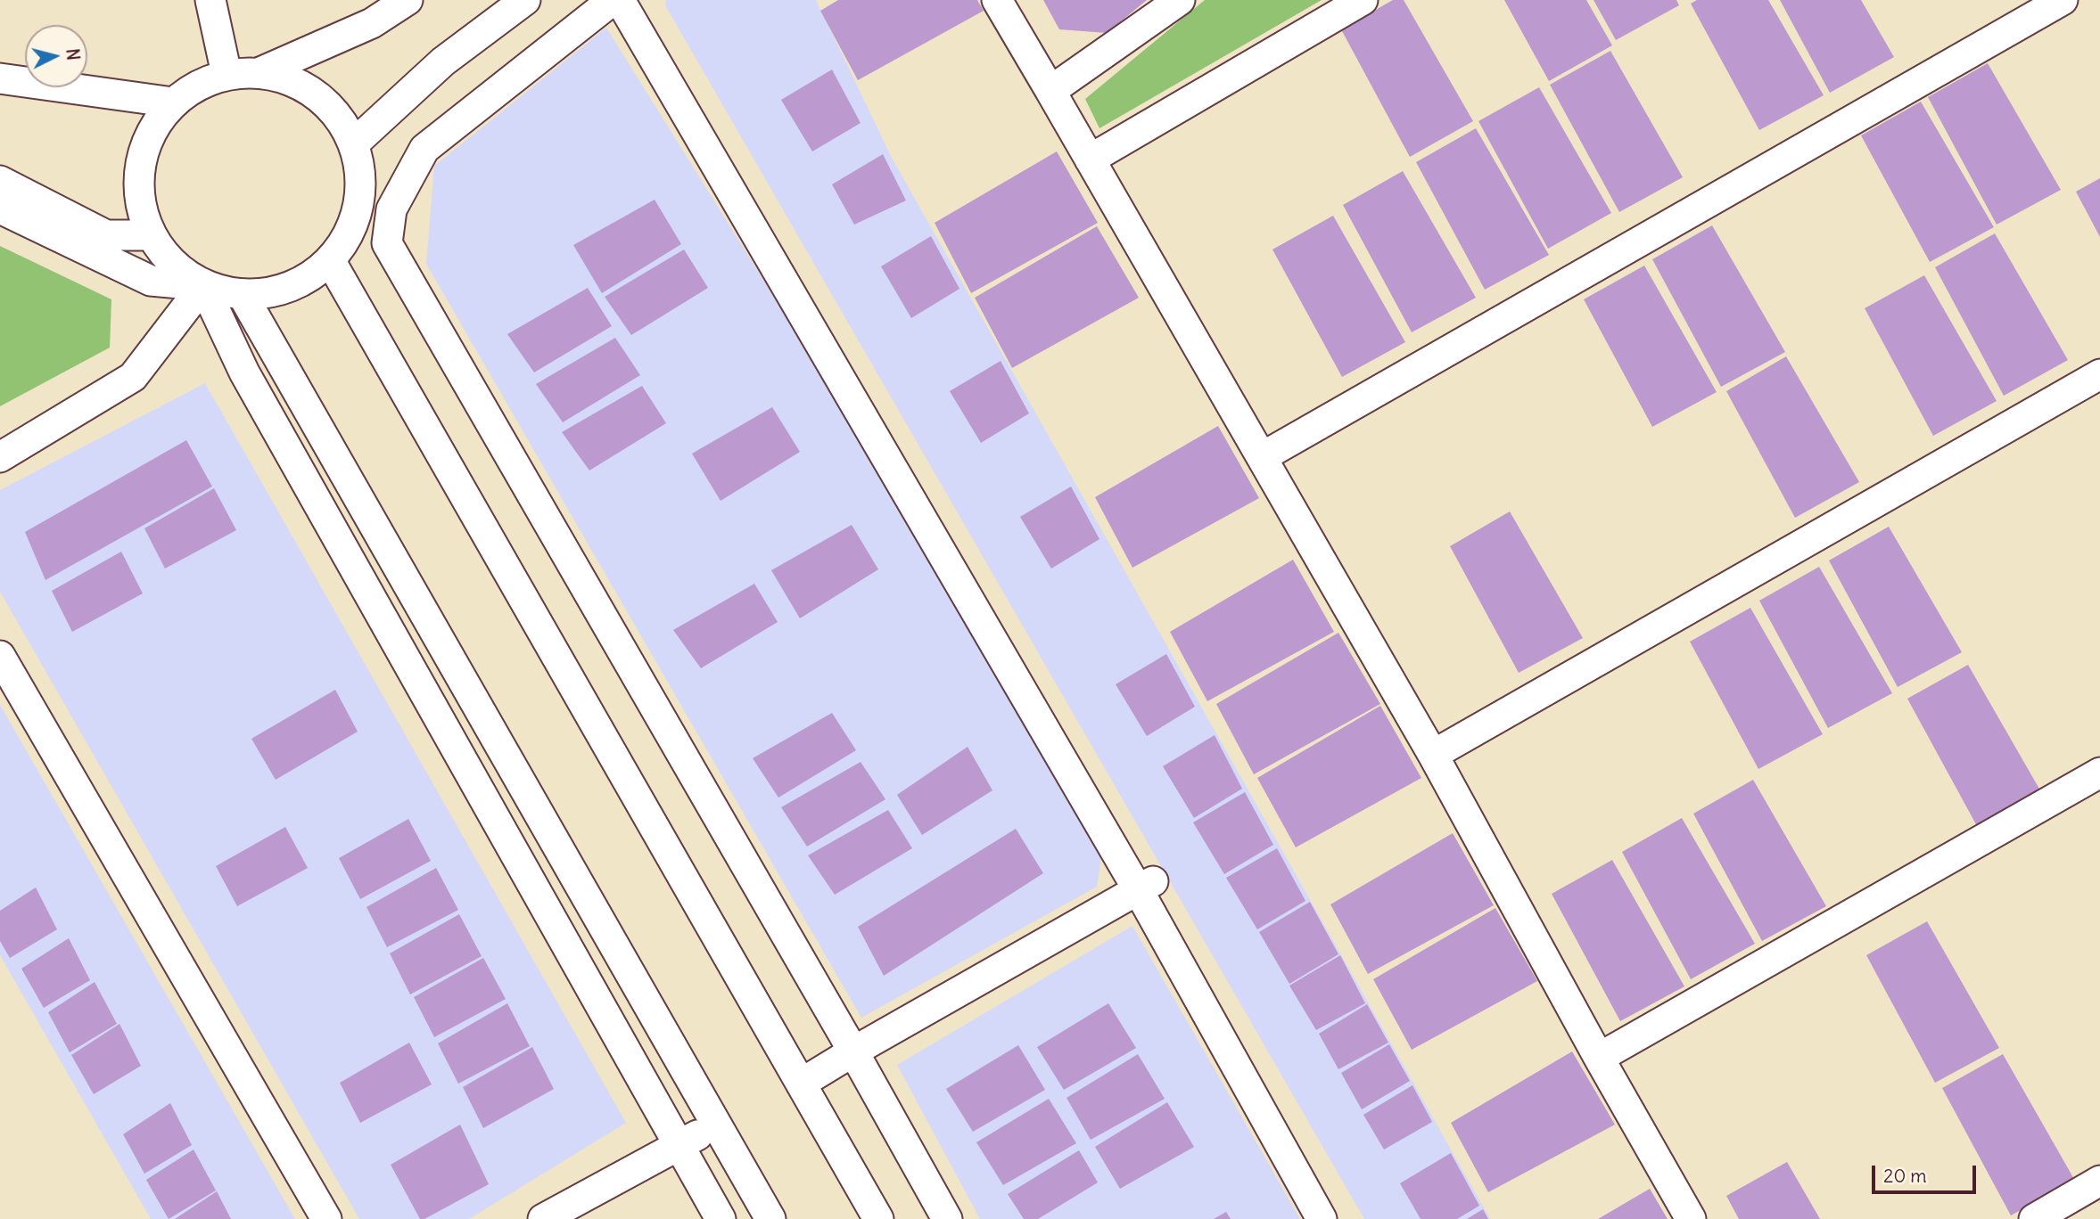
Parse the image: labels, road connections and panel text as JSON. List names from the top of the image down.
{
  "scale_bar": "20 m",
  "north": "right"
}
